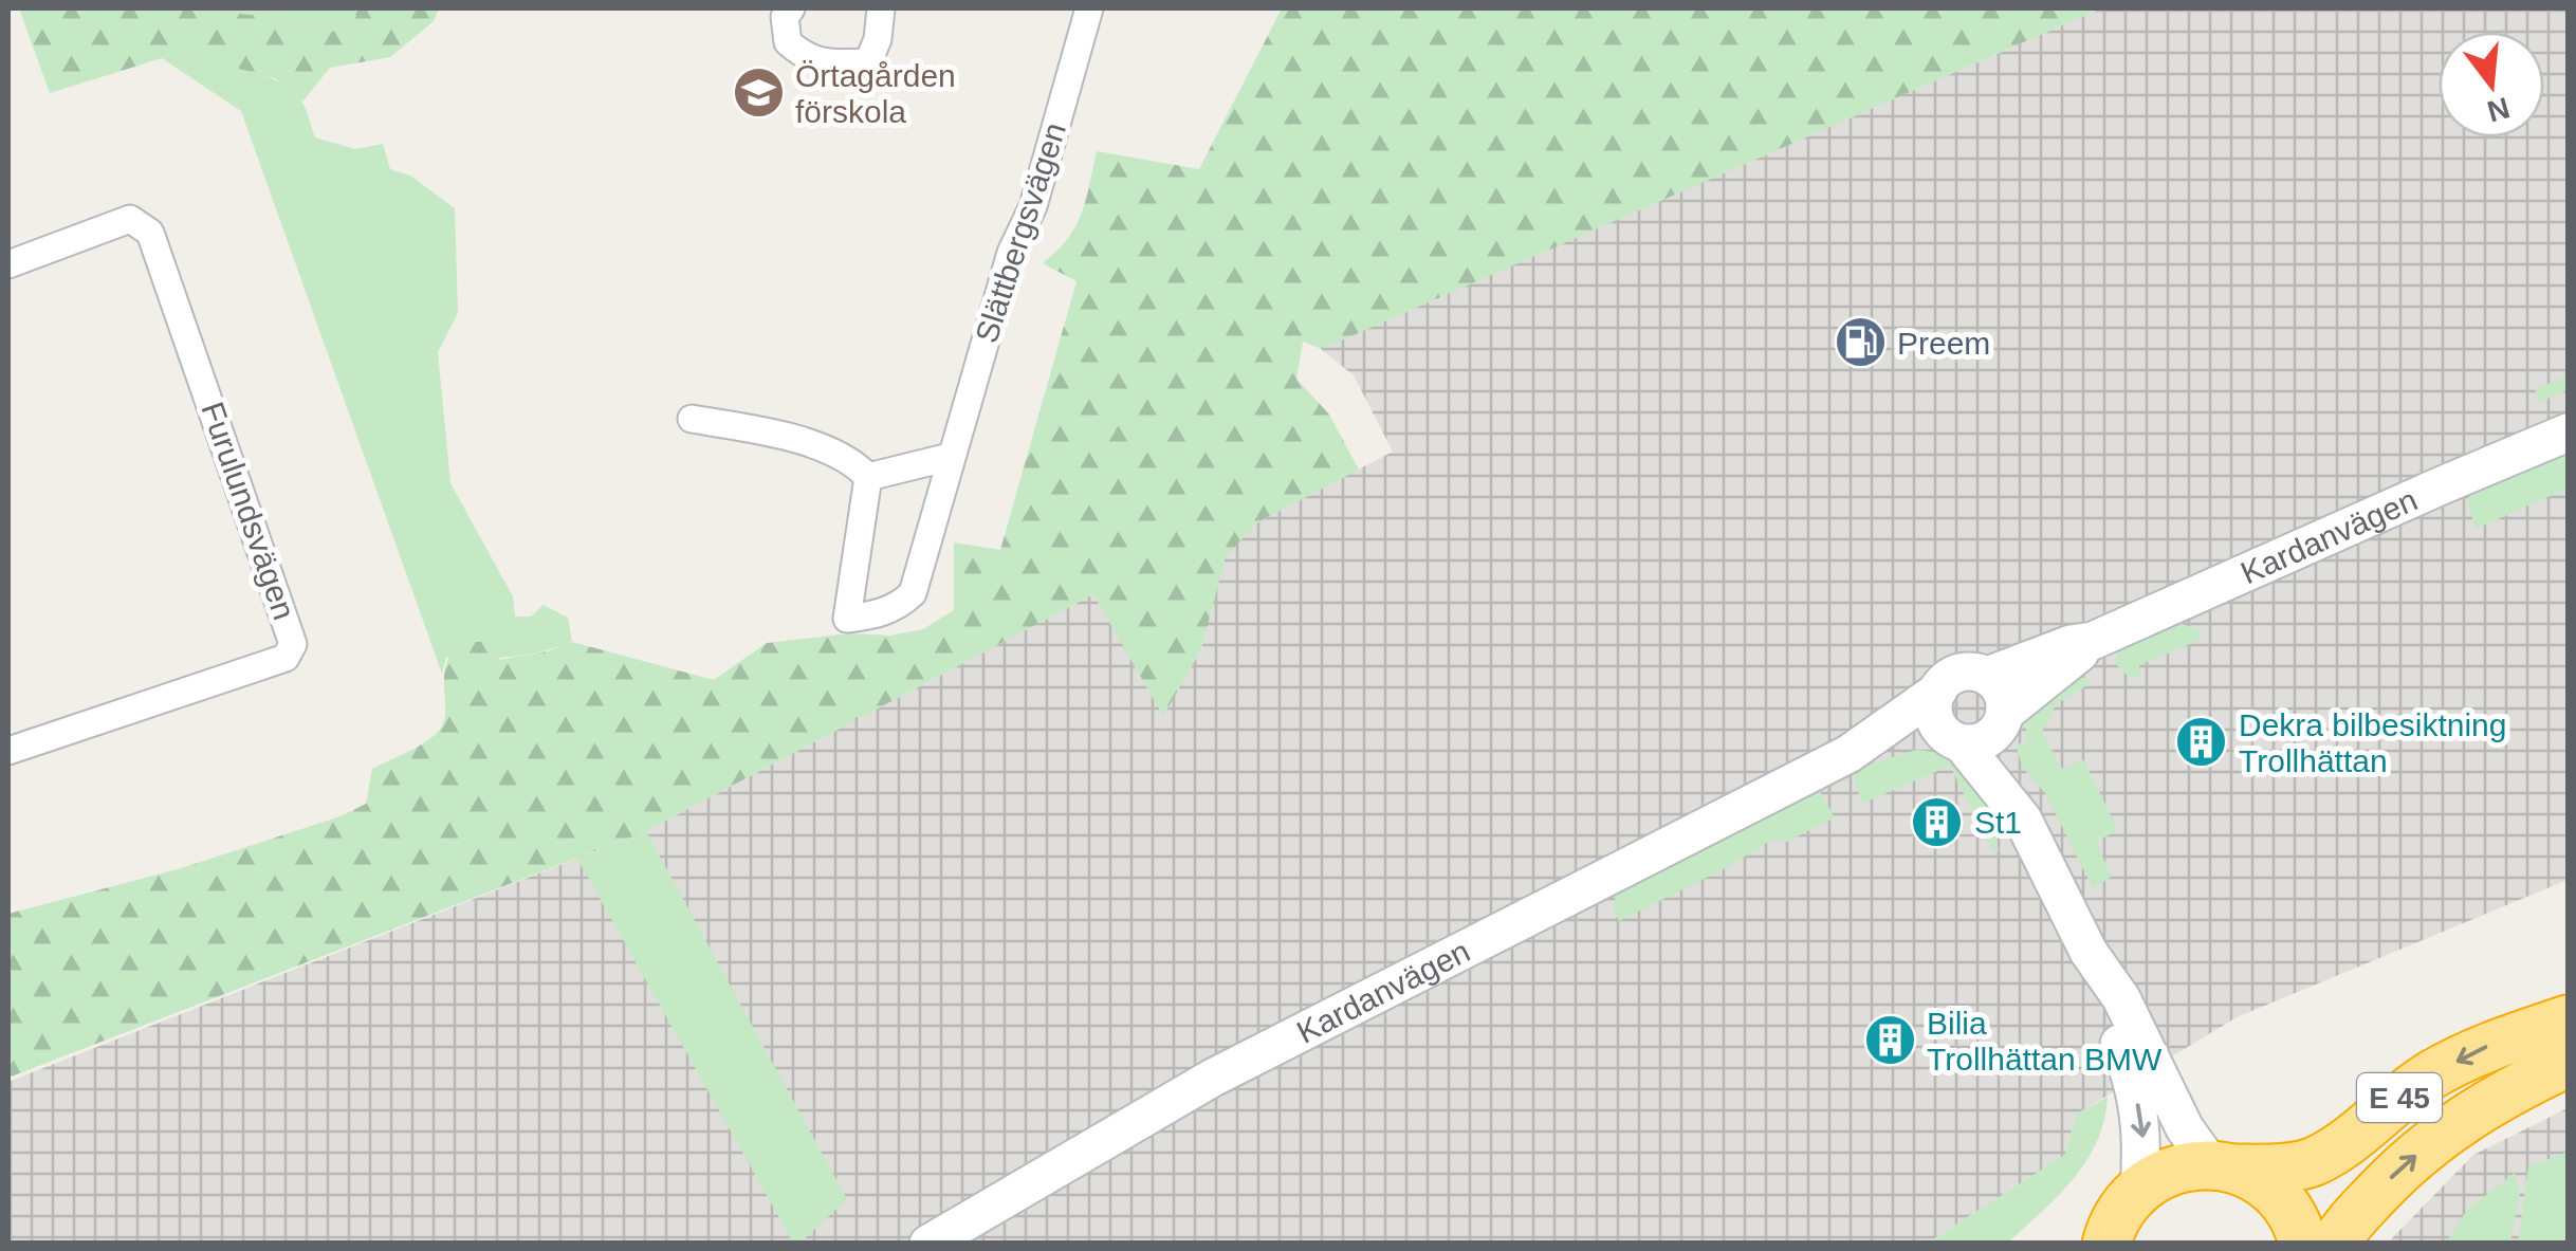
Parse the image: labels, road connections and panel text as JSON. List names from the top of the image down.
{
  "streets": {
    "highway": ["E 45"],
    "street": ["Slättbergsvägen", "Furulundsvägen", "Kardanvägen"]
  },
  "places": {
    "school or university": ["Örtagården förskola"],
    "fuel station": ["Preem"],
    "building": ["Dekra bilbesiktning Trollhättan", "St1", "Bilia Trollhättan BMW"]
  },
  "north": "bottom"
}
